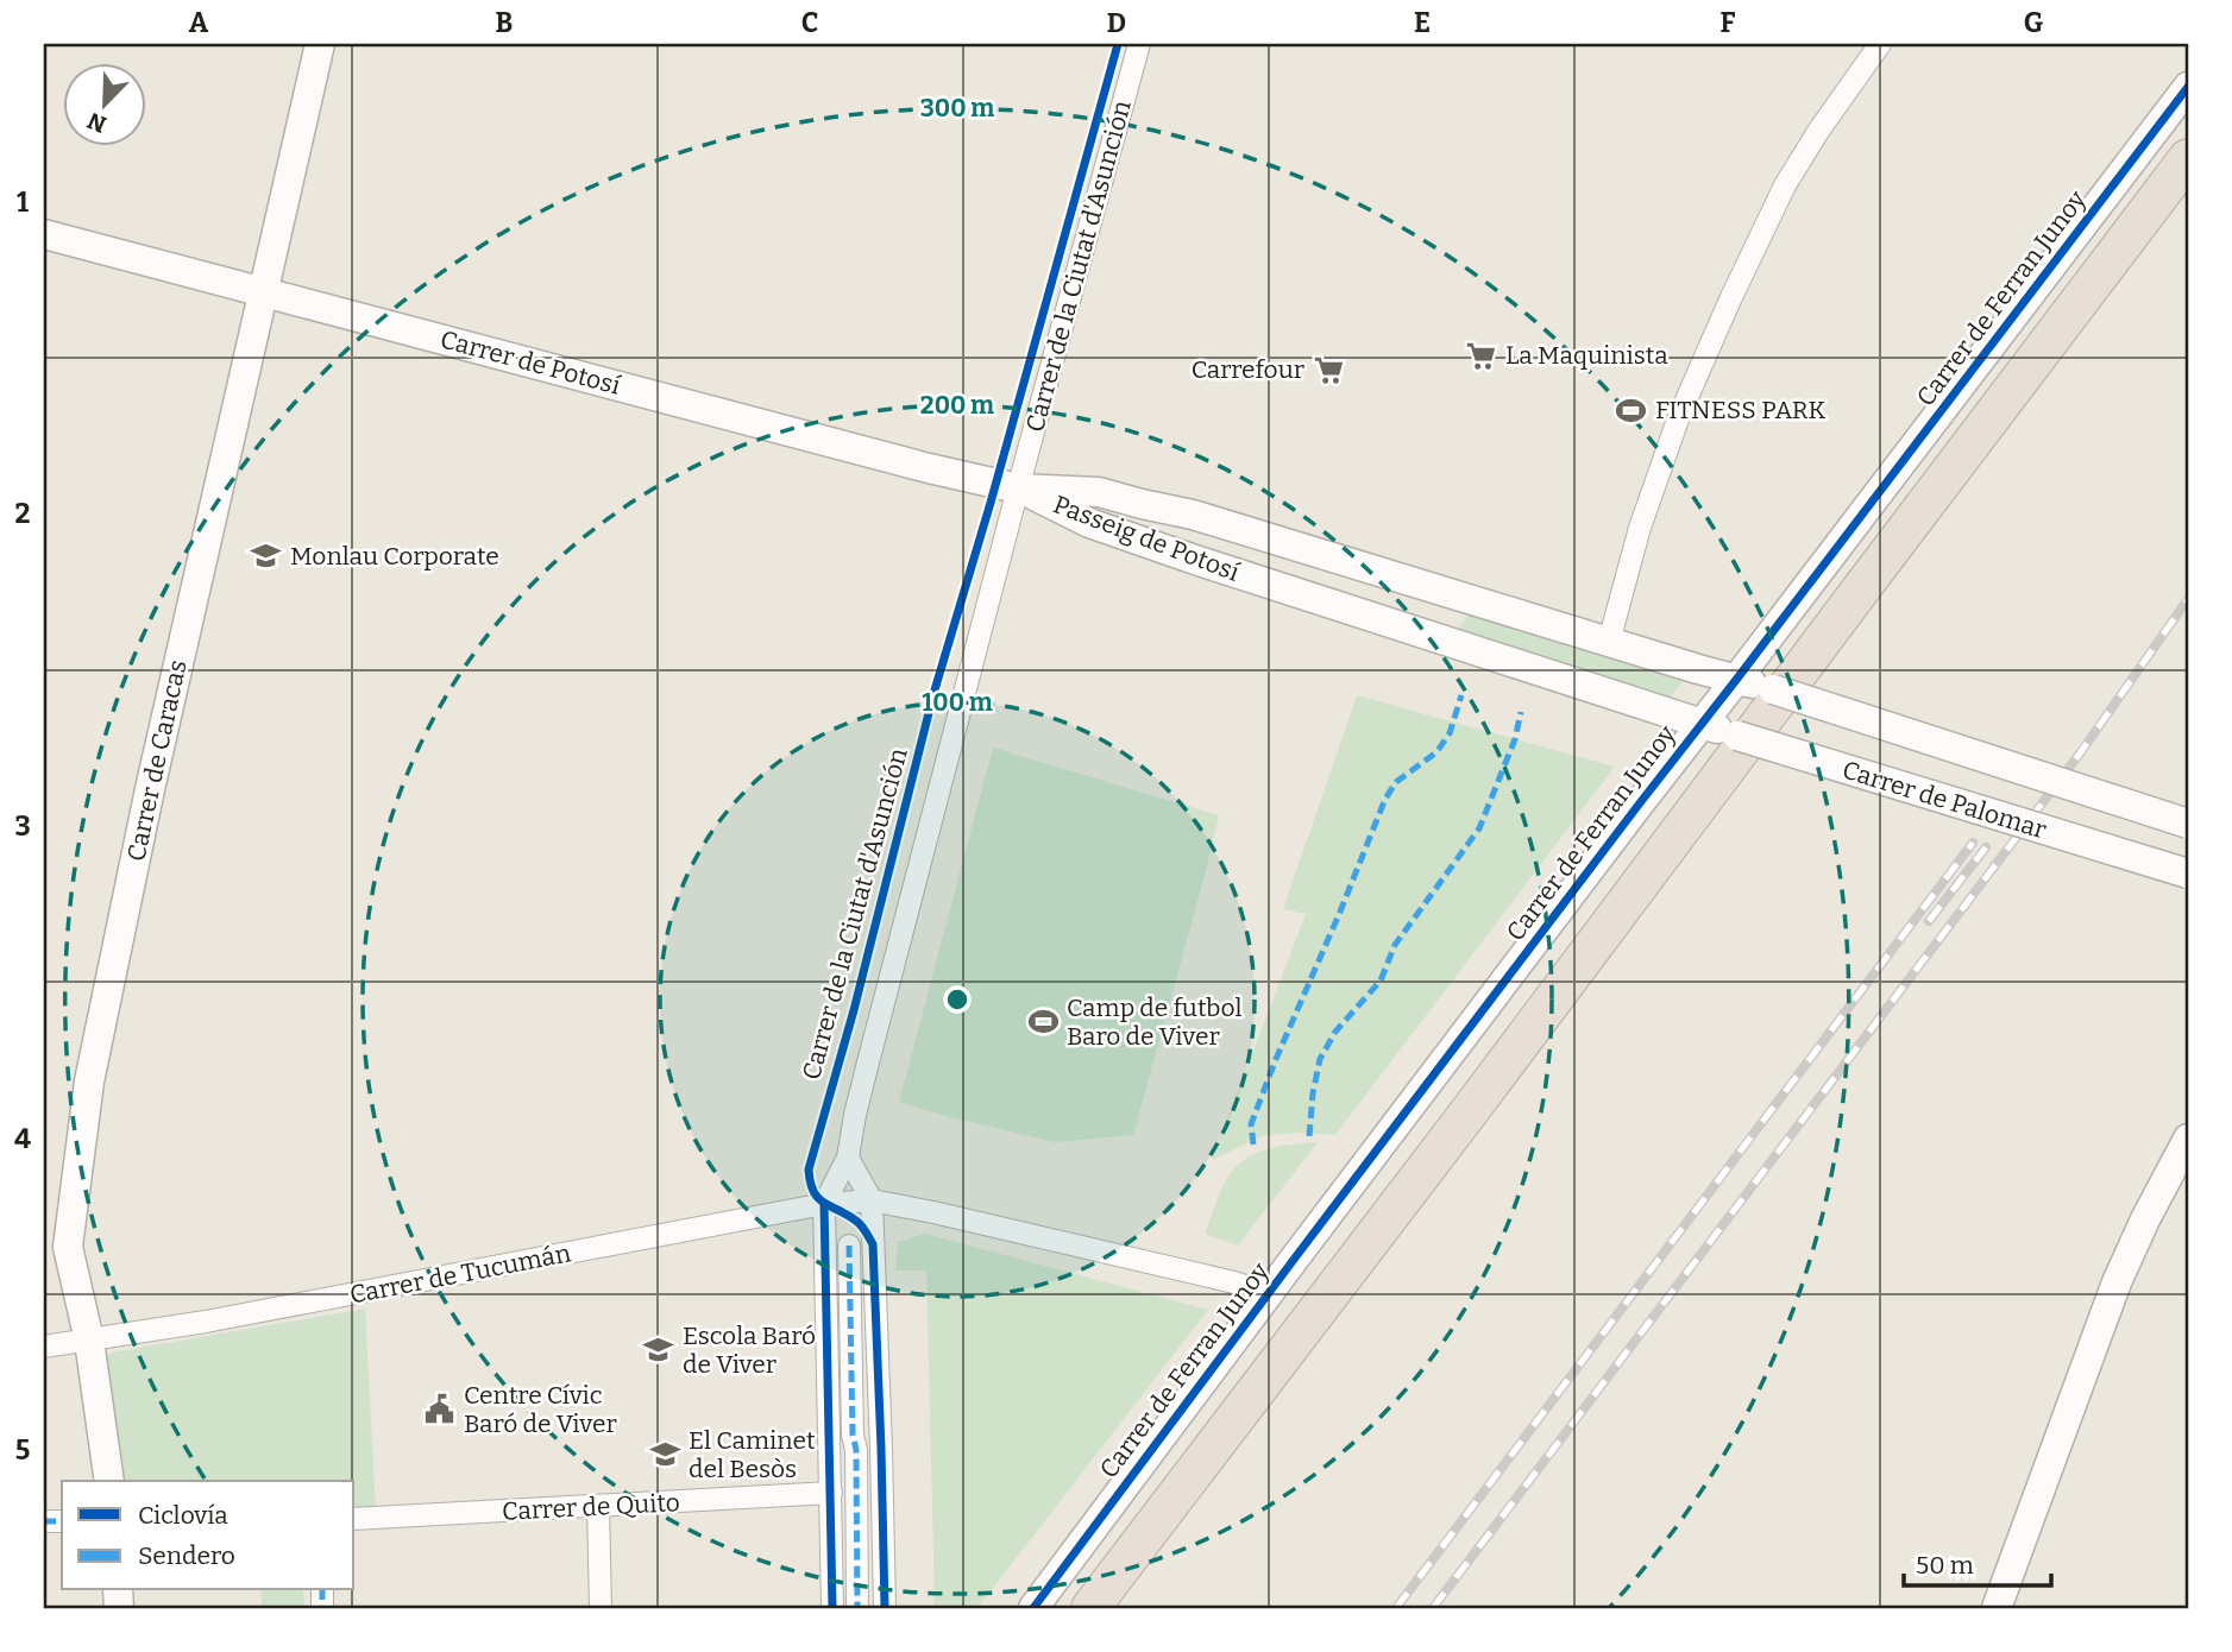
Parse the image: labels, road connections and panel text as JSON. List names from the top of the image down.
{
  "streets": {
    "street": [
      "Carrer de la Ciutat d'Asunción",
      "Carrer de Ferran Junoy",
      "Carrer de Potosí",
      "Passeig de Potosí",
      "Carrer de Caracas",
      "Carrer de Palomar",
      "Carrer de Tucumán",
      "Carrer de Quito"
    ]
  },
  "crossings": [
    ["Carrer de la Ciutat d'Asunción", "Carrer de Potosí"],
    ["Carrer de la Ciutat d'Asunción", "Passeig de Potosí"],
    ["Carrer de Ferran Junoy", "Passeig de Potosí"],
    ["Carrer de Ferran Junoy", "Carrer de Palomar"],
    ["Carrer de Ferran Junoy", "Carrer de Tucumán"],
    ["Carrer de Potosí", "Passeig de Potosí"],
    ["Carrer de Potosí", "Carrer de Caracas"],
    ["Passeig de Potosí", "Carrer de Palomar"],
    ["Carrer de Caracas", "Carrer de Tucumán"]
  ],
  "places": {
    "supermarket": ["La Maquinista", "Carrefour"],
    "sports": ["FITNESS PARK", "Camp de futbol Baro de Viver"],
    "school or university": ["Monlau Corporate", "Escola Baró de Viver", "El Caminet del Besòs"],
    "public building": ["Centre Cívic Baró de Viver"]
  },
  "legend": ["Ciclovía", "Sendero"],
  "scale_bar": "50 m",
  "north": "bottom left",
  "grid": {
    "columns": [
      "A",
      "B",
      "C",
      "D",
      "E",
      "F",
      "G"
    ],
    "rows": [
      "1",
      "2",
      "3",
      "4",
      "5"
    ]
  },
  "rings": ["300 m", "200 m", "100 m"]
}
